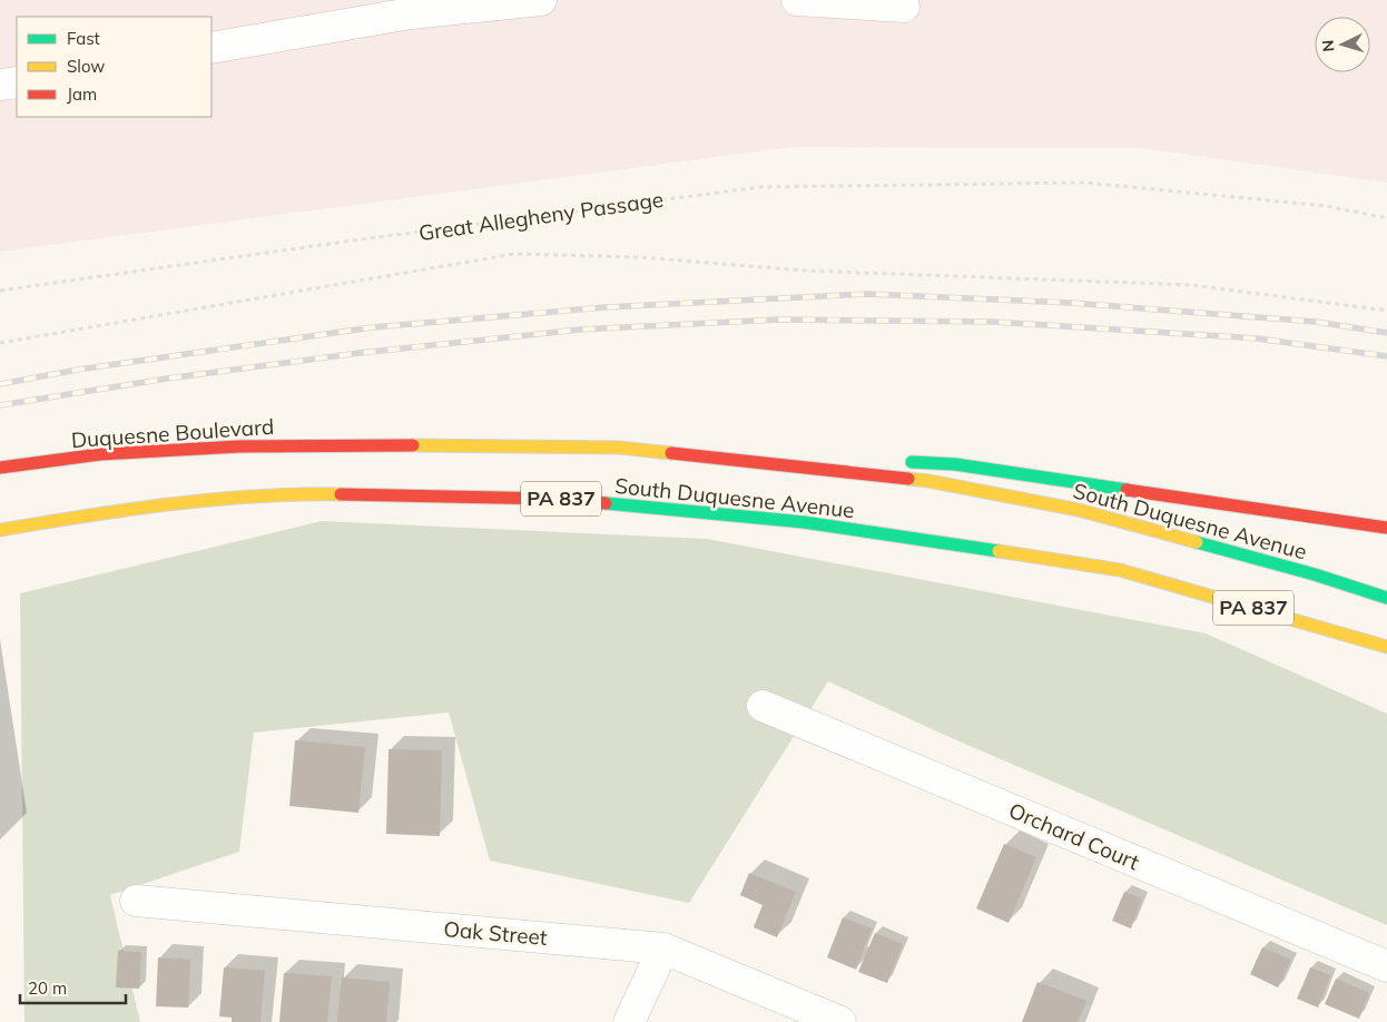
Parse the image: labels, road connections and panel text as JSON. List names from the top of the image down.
{
  "streets": {
    "main road": ["Duquesne Boulevard", "South Duquesne Avenue", "PA 837"],
    "street": ["Orchard Court", "Oak Street"],
    "path": ["Great Allegheny Passage"]
  },
  "crossings": [
    ["Duquesne Boulevard", "South Duquesne Avenue"]
  ],
  "legend": ["Fast", "Slow", "Jam"],
  "scale_bar": "20 m",
  "north": "left"
}
